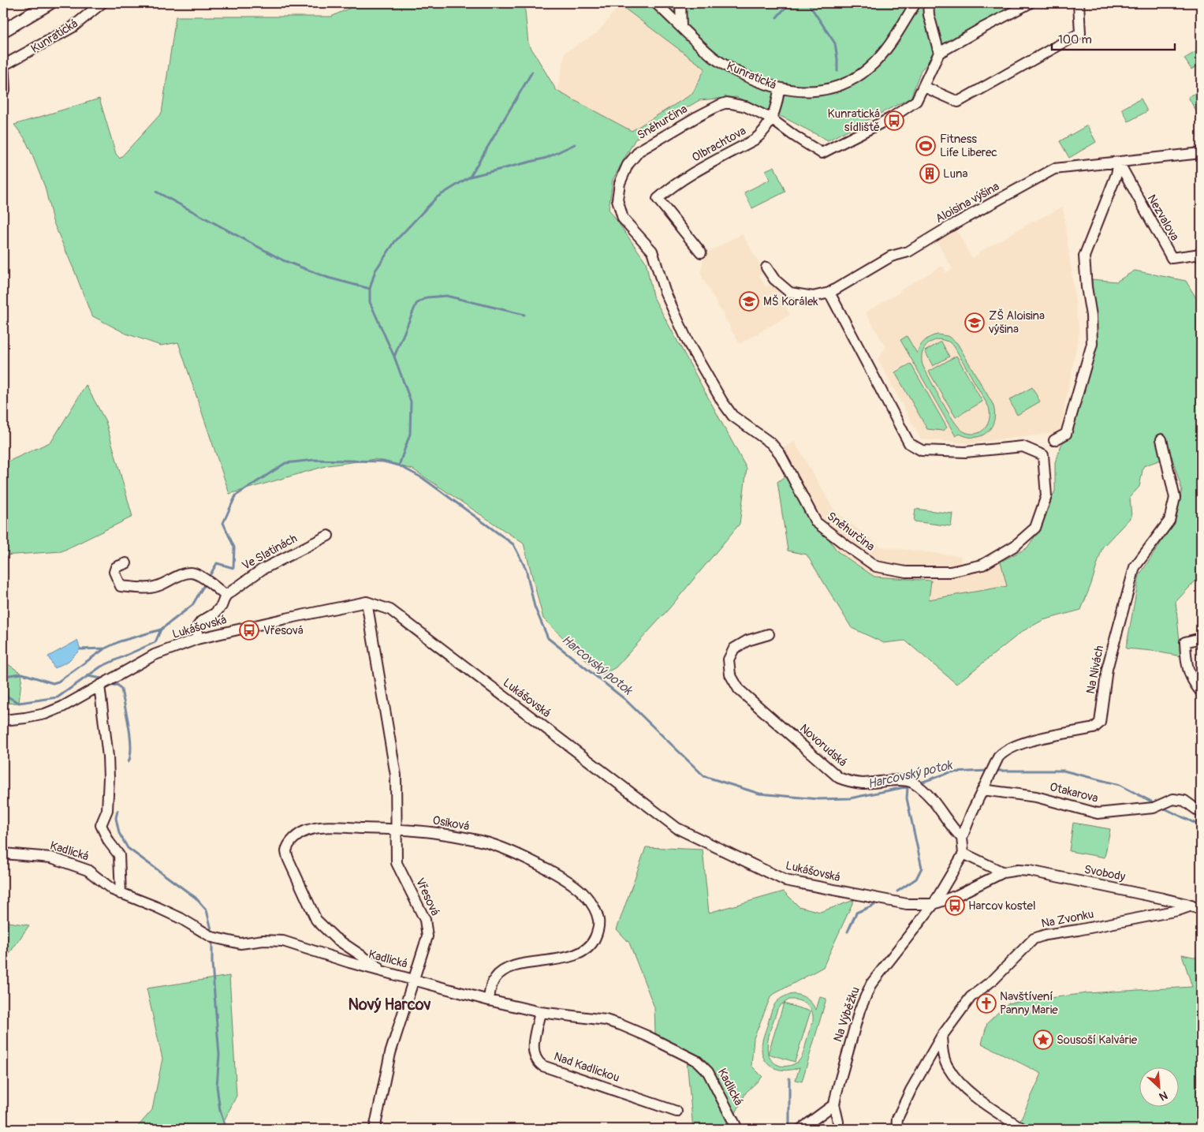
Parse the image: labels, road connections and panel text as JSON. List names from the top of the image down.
{
  "streets": {
    "street": [
      "Kunratická",
      "Sněhurčina",
      "Olbrachtova",
      "Aloisina výšina",
      "Nezvalova",
      "Ve Slatinách",
      "Lukášovská",
      "Na Nivách",
      "Novorudská",
      "Otakarova",
      "Osiková",
      "Kadlická",
      "Svobody",
      "Vřesová",
      "Na Zvonku",
      "Na Výběžku",
      "Nad Kadlickou"
    ]
  },
  "crossings": [
    ["Kunratická", "Olbrachtova"],
    ["Sněhurčina", "Olbrachtova"],
    ["Sněhurčina", "Aloisina výšina"],
    ["Aloisina výšina", "Nezvalova"],
    ["Ve Slatinách", "Lukášovská"],
    ["Lukášovská", "Svobody"],
    ["Lukášovská", "Vřesová"],
    ["Lukášovská", "Na Výběžku"],
    ["Na Nivách", "Novorudská"],
    ["Na Nivách", "Otakarova"],
    ["Osiková", "Kadlická"],
    ["Osiková", "Vřesová"],
    ["Kadlická", "Vřesová"],
    ["Kadlická", "Nad Kadlickou"],
    ["Svobody", "Na Zvonku"],
    ["Svobody", "Na Výběžku"]
  ],
  "districts": ["Nový Harcov"],
  "water": ["Harcovský potok"],
  "places": {
    "bus stop": ["Kunratická sídliště", "Vřesová", "Harcov kostel"],
    "sports": ["Fitness Life Liberec"],
    "building": ["Luna"],
    "school or university": ["MŠ Korálek", "ZŠ Aloisina výšina"],
    "church": ["Navštívení Panny Marie"],
    "place": ["Sousoší Kalvárie"]
  },
  "scale_bar": "100 m",
  "north": "bottom right"
}
